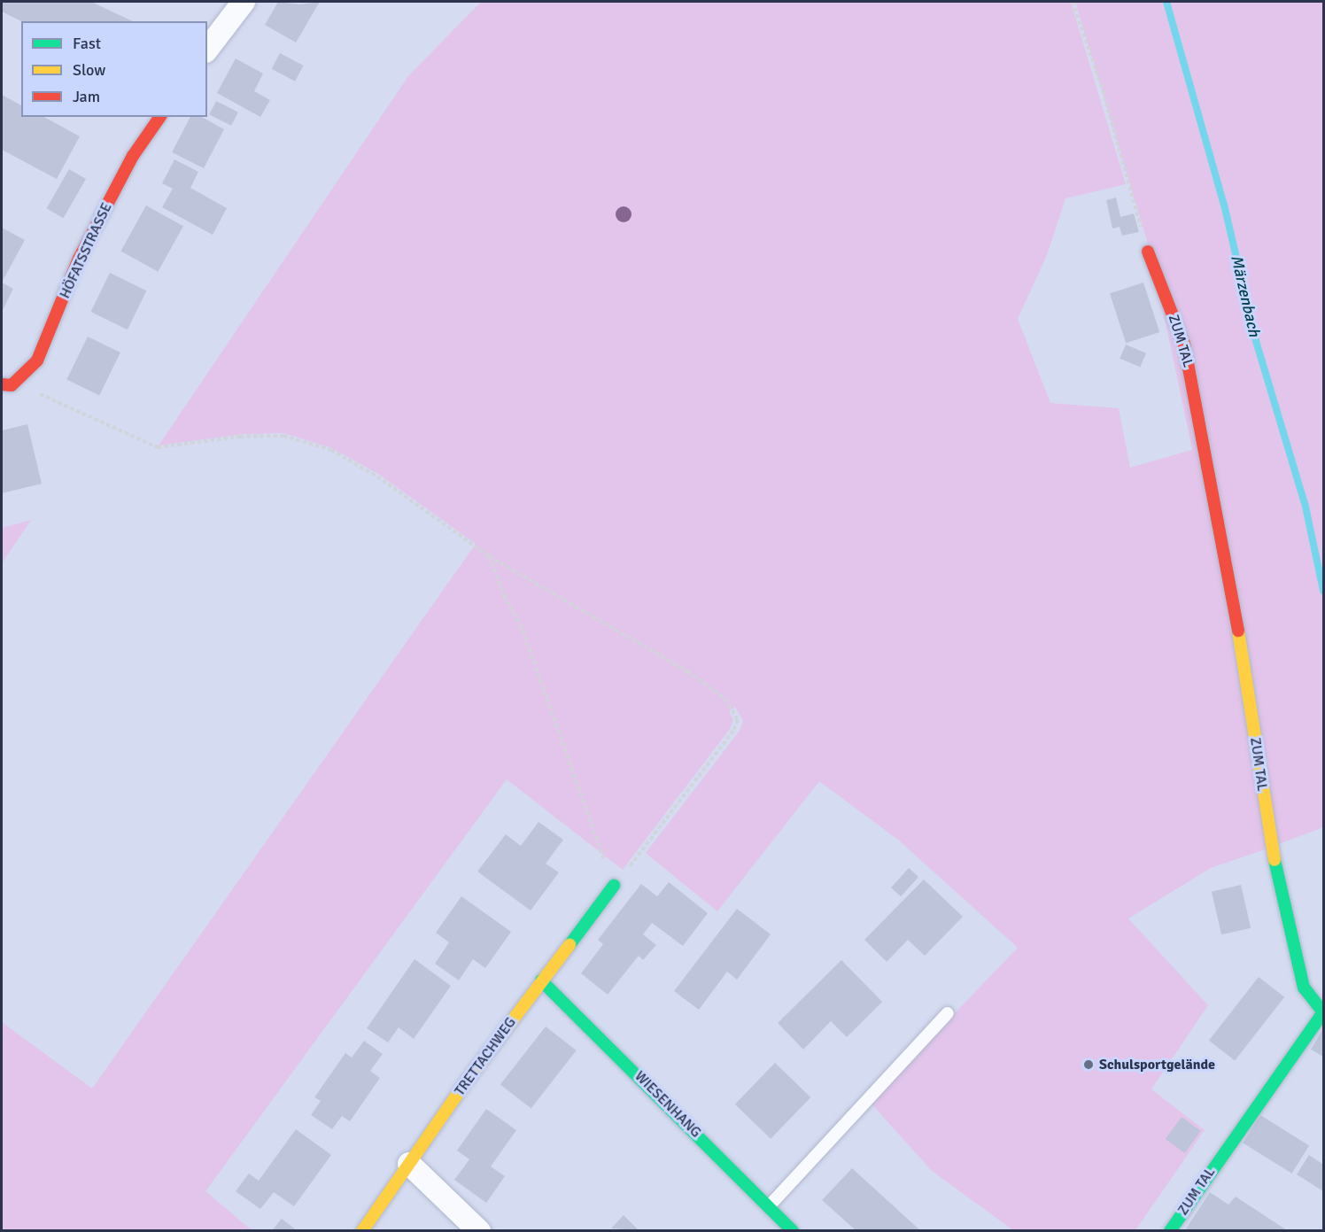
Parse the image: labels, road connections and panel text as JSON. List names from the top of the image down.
{
  "streets": {
    "street": [
      "HÖFATSSTRASSE",
      "ZUM TAL",
      "TRETTACHWEG",
      "WIESENHANG"
    ]
  },
  "crossings": [
    ["TRETTACHWEG", "WIESENHANG"]
  ],
  "water": ["Märzenbach"],
  "places": ["Schulsportgelände"],
  "legend": ["Fast", "Slow", "Jam"]
}
